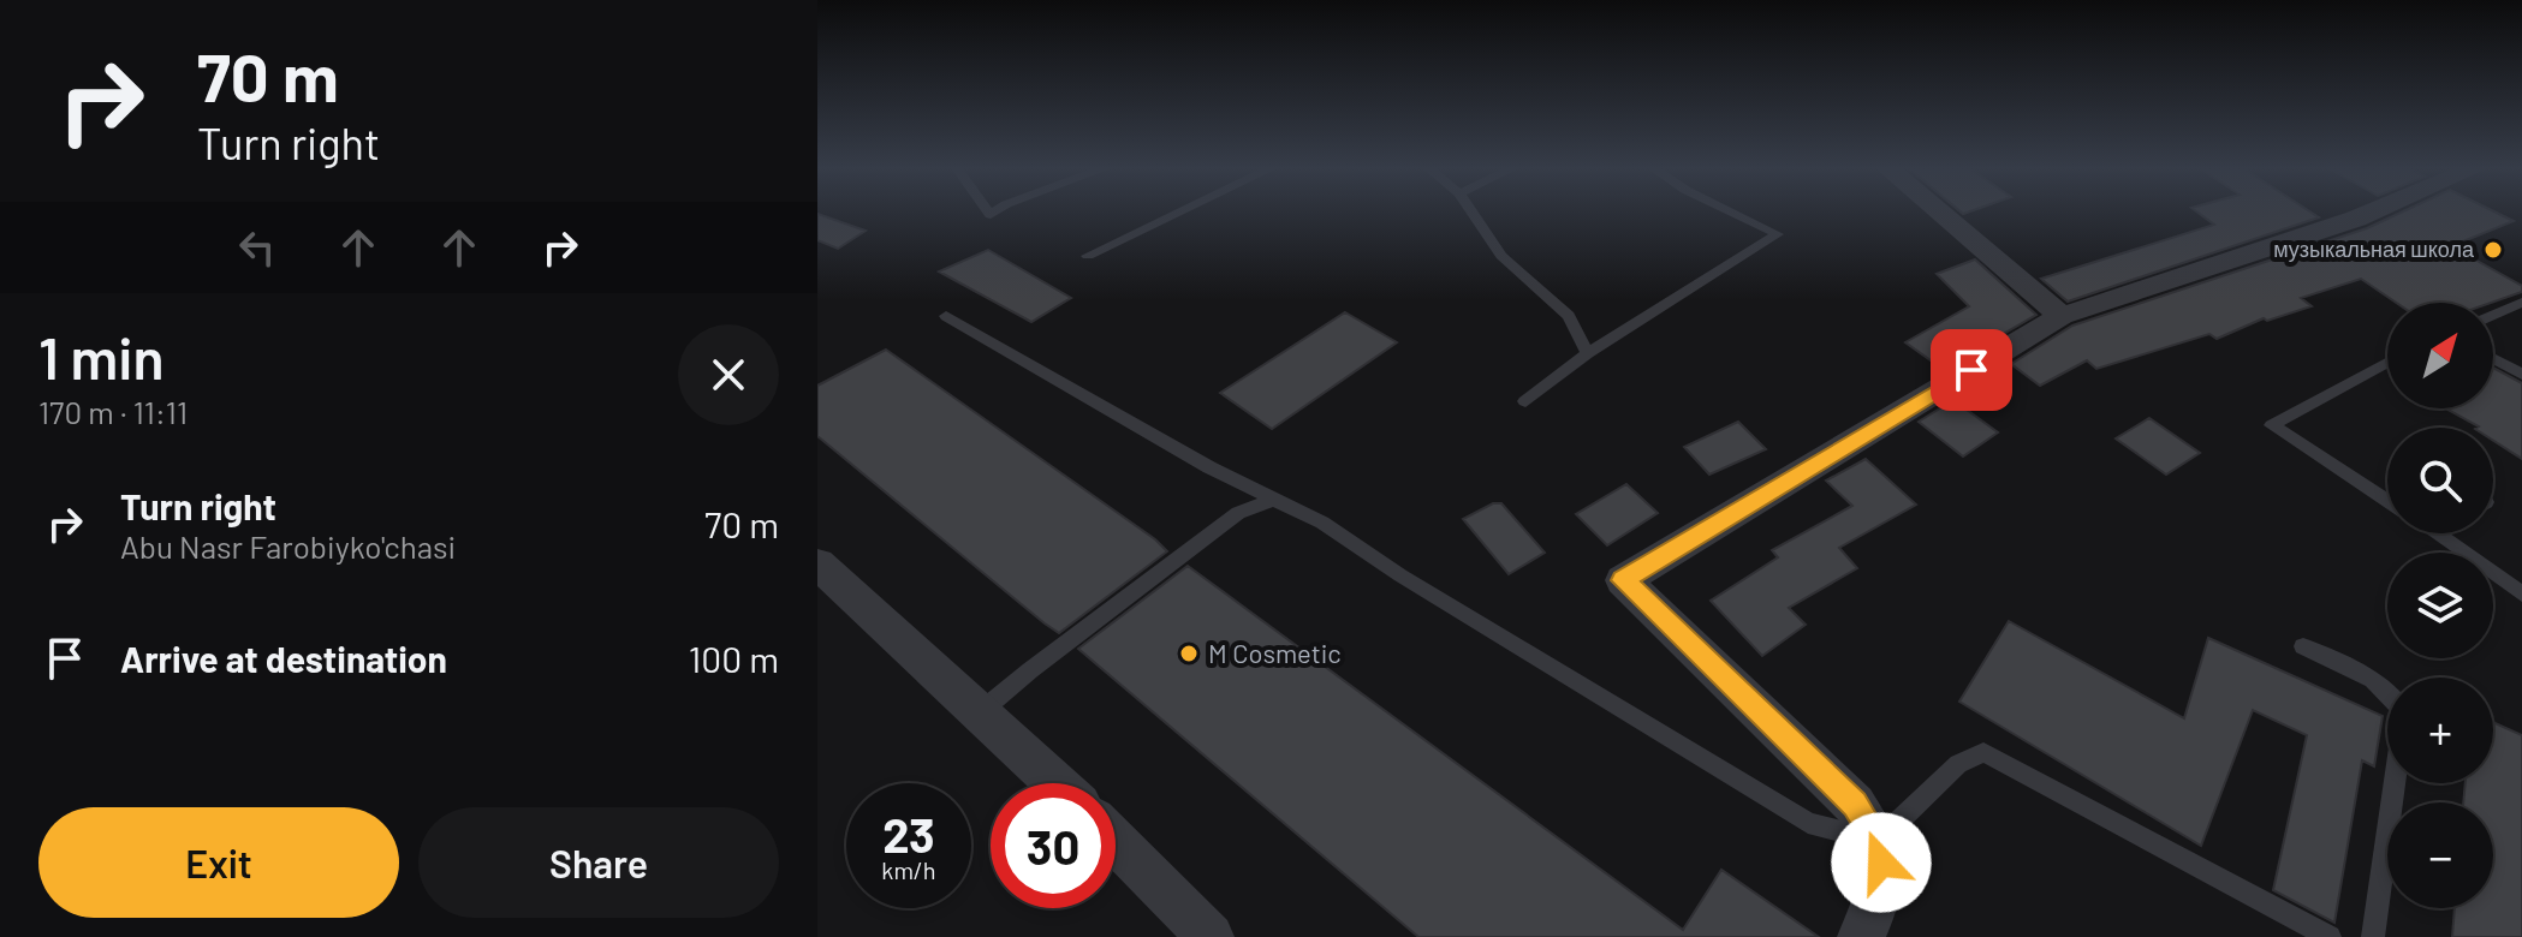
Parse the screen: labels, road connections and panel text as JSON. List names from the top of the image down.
{
  "places": ["музыкальная школа", "M Cosmetic"],
  "north": "top right",
  "page": {
    "turn": ["70 m", "Turn right"],
    "heading": ["1 min", "170 m · 11:11"],
    "map_buttons": ["+", "−"],
    "list": [
      {
        "name": "Turn right",
        "note": "Abu Nasr Farobiyko'chasi",
        "value": "70 m"
      },
      {
        "name": "Arrive at destination",
        "value": "100 m"
      }
    ],
    "speed": "23 km/h",
    "limit": "30",
    "buttons": ["Exit", "Share"]
  }
}
